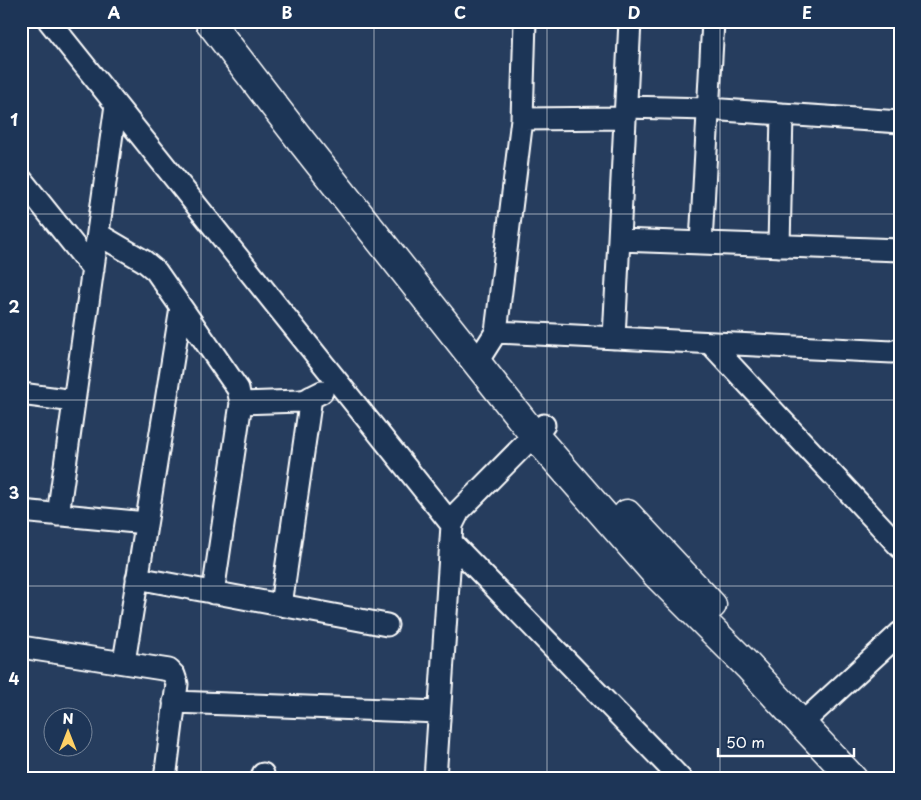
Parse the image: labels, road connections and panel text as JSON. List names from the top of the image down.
{
  "scale_bar": "50 m",
  "north": "top",
  "grid": {
    "columns": [
      "A",
      "B",
      "C",
      "D",
      "E"
    ],
    "rows": [
      "1",
      "2",
      "3",
      "4"
    ]
  }
}
